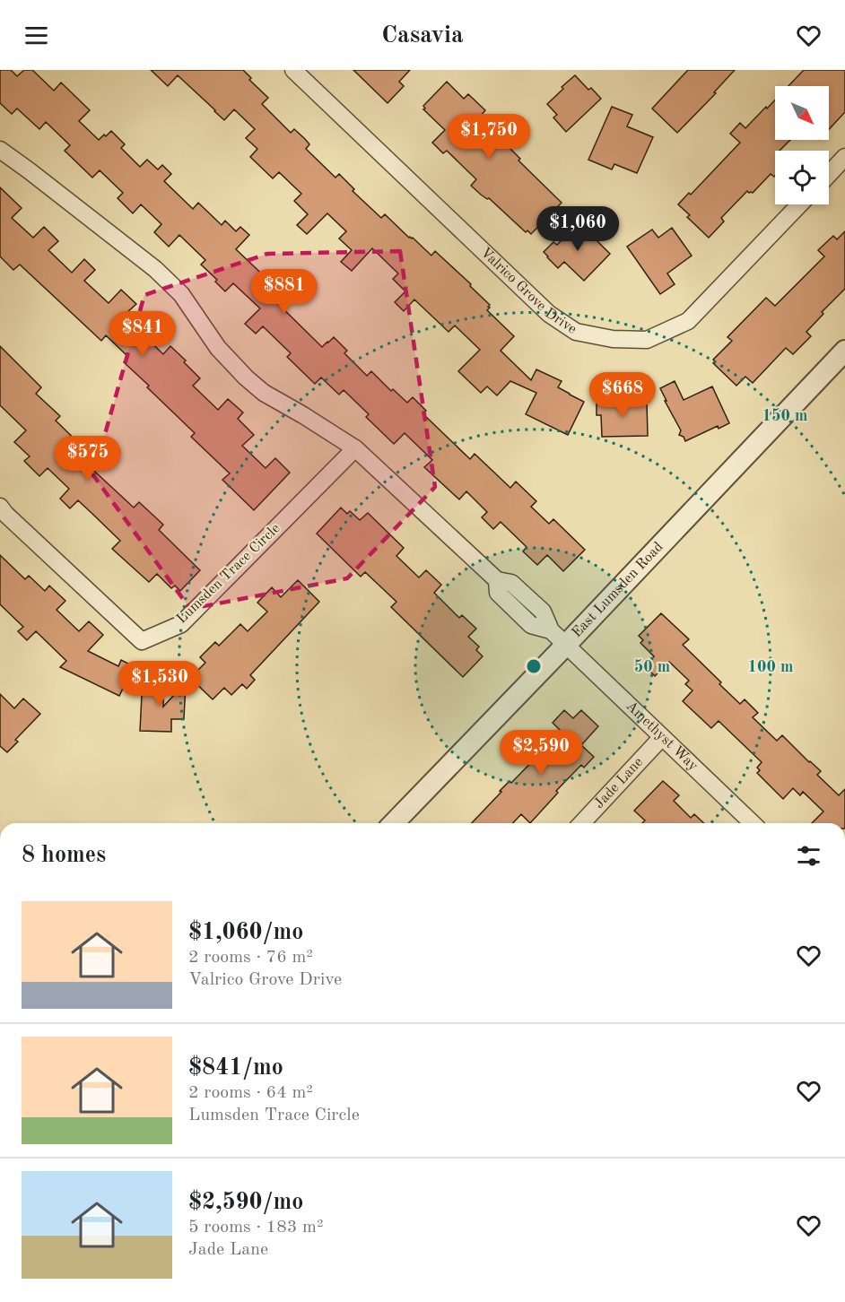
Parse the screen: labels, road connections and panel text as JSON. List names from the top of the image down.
{
  "streets": {
    "street": [
      "Valrico Grove Drive",
      "Lumsden Trace Circle",
      "East Lumsden Road",
      "Amethyst Way",
      "Jade Lane"
    ]
  },
  "crossings": [
    ["East Lumsden Road", "Amethyst Way"],
    ["Amethyst Way", "Jade Lane"]
  ],
  "north": "bottom right",
  "page": {
    "header": "Casavia",
    "price": [
      "$1,750",
      "$1,060",
      "$881",
      "$841",
      "$668",
      "$575",
      "$1,530",
      "$2,590"
    ],
    "heading": "8 homes",
    "list": [
      {
        "name": "$1,060/mo",
        "note": "2 rooms · 76 m² · Valrico Grove Drive"
      },
      {
        "name": "$841/mo",
        "note": "2 rooms · 64 m² · Lumsden Trace Circle"
      },
      {
        "name": "$2,590/mo",
        "note": "5 rooms · 183 m² · Jade Lane"
      }
    ]
  },
  "rings": ["150 m", "50 m", "100 m"]
}
